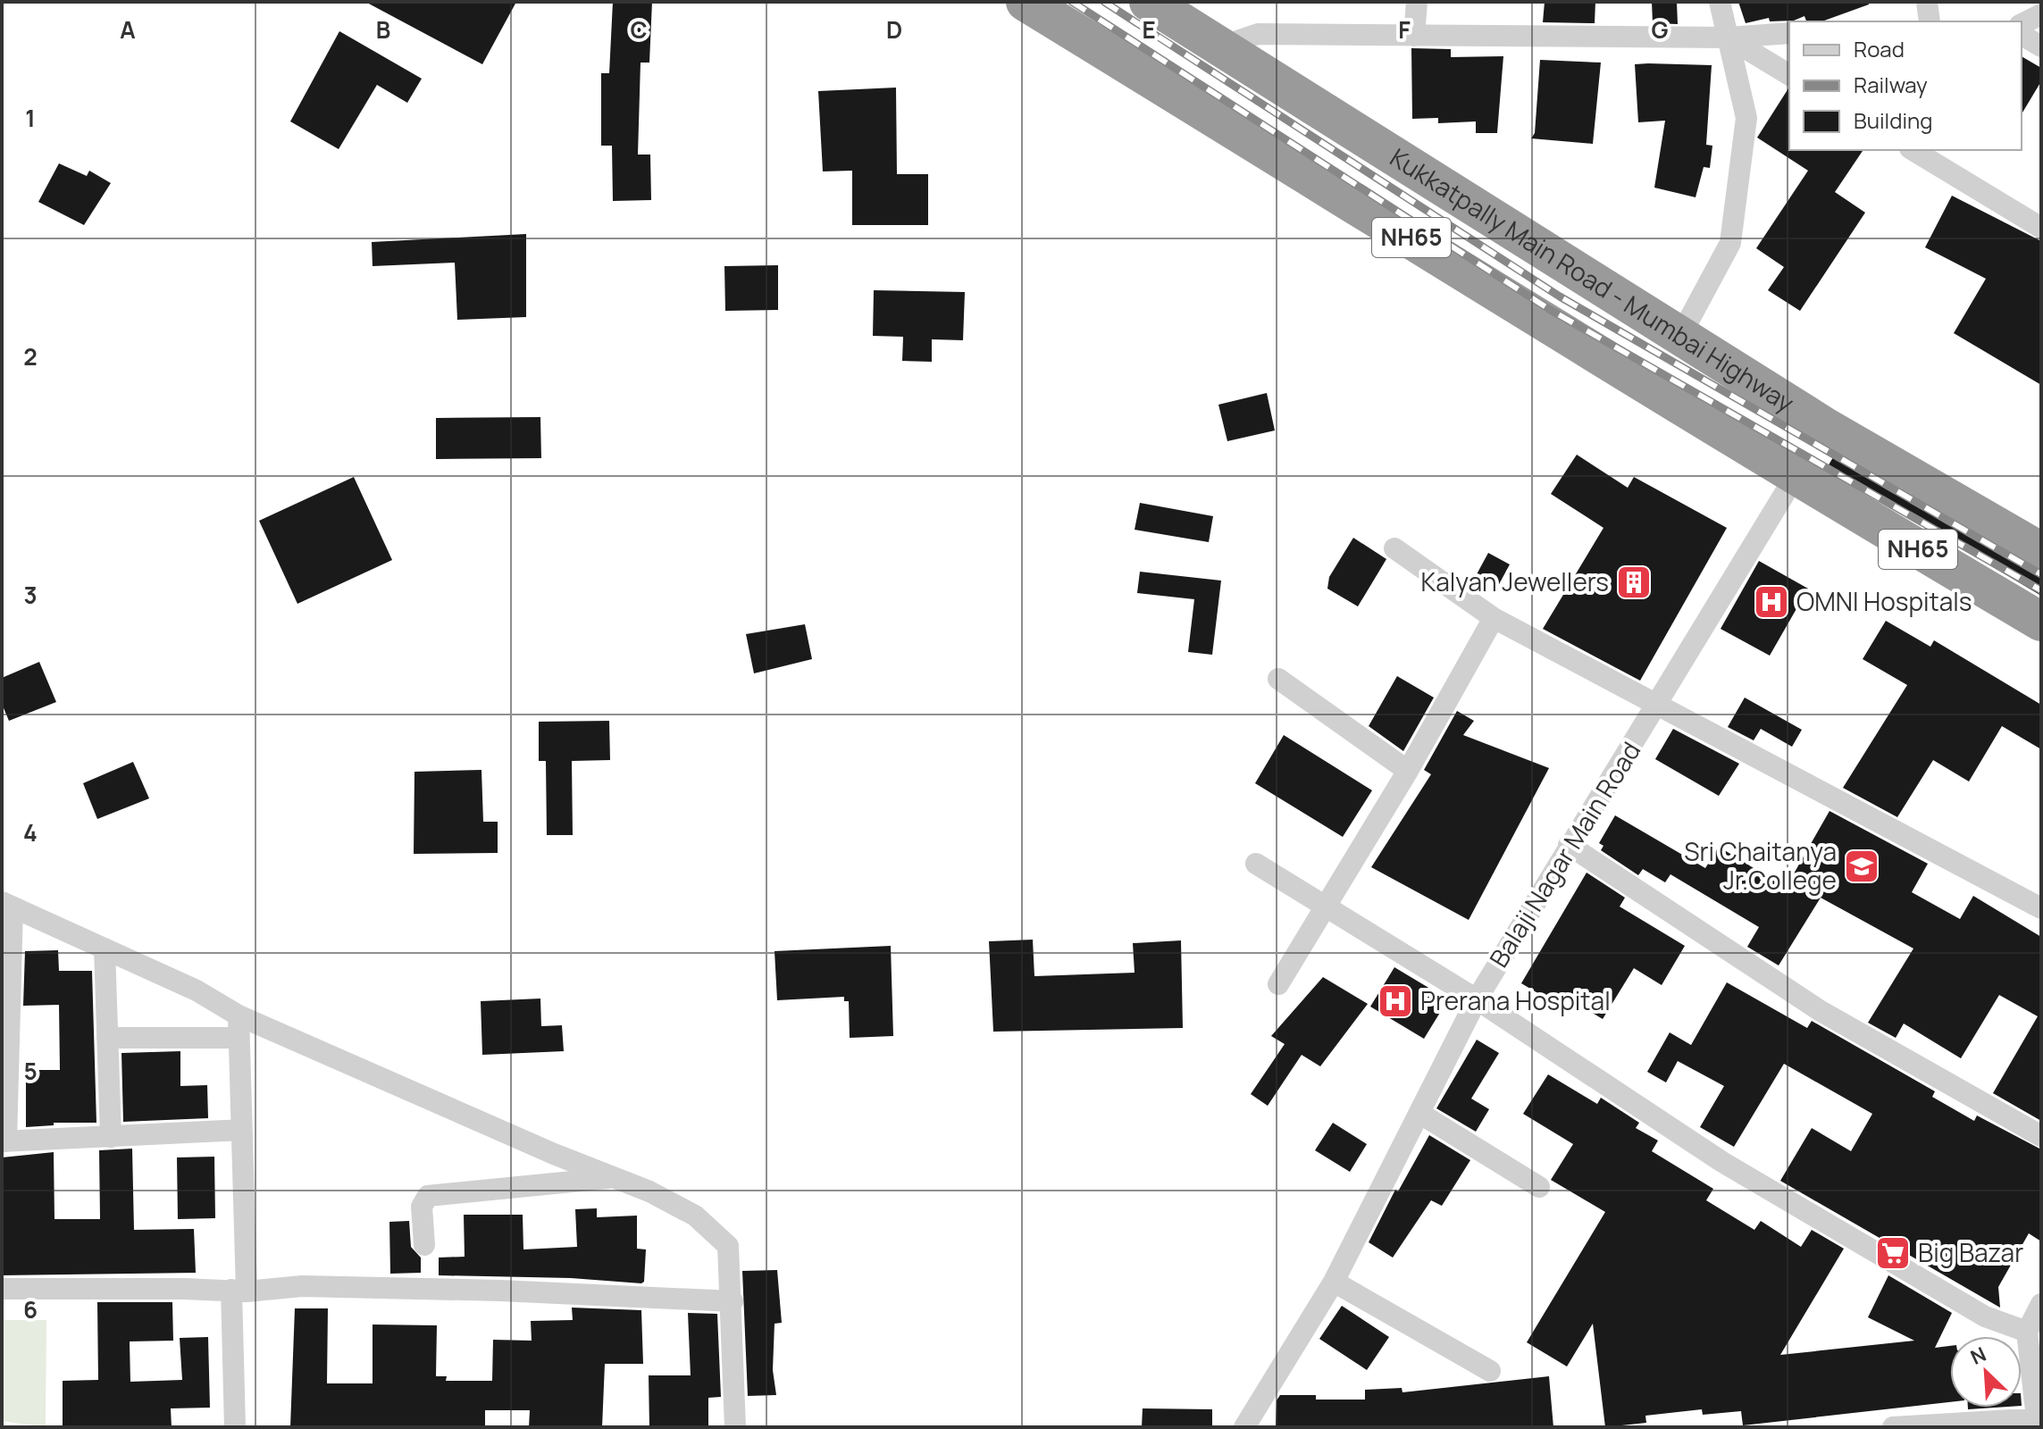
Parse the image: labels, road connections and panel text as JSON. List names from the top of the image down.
{
  "streets": {
    "highway": ["NH65", "Kukkatpally Main Road - Mumbai Highway"],
    "street": ["Balaji Nagar Main Road"]
  },
  "crossings": [
    ["NH65", "Balaji Nagar Main Road"]
  ],
  "places": {
    "building": ["Kalyan Jewellers"],
    "hospital": ["OMNI Hospitals", "Prerana Hospital"],
    "school or university": ["Sri Chaitanya Jr.College"],
    "supermarket": ["Big Bazar"]
  },
  "legend": ["Road", "Railway", "Building"],
  "north": "top left",
  "grid": {
    "columns": [
      "A",
      "B",
      "C",
      "D",
      "E",
      "F",
      "G"
    ],
    "rows": [
      "1",
      "2",
      "3",
      "4",
      "5",
      "6"
    ]
  }
}
